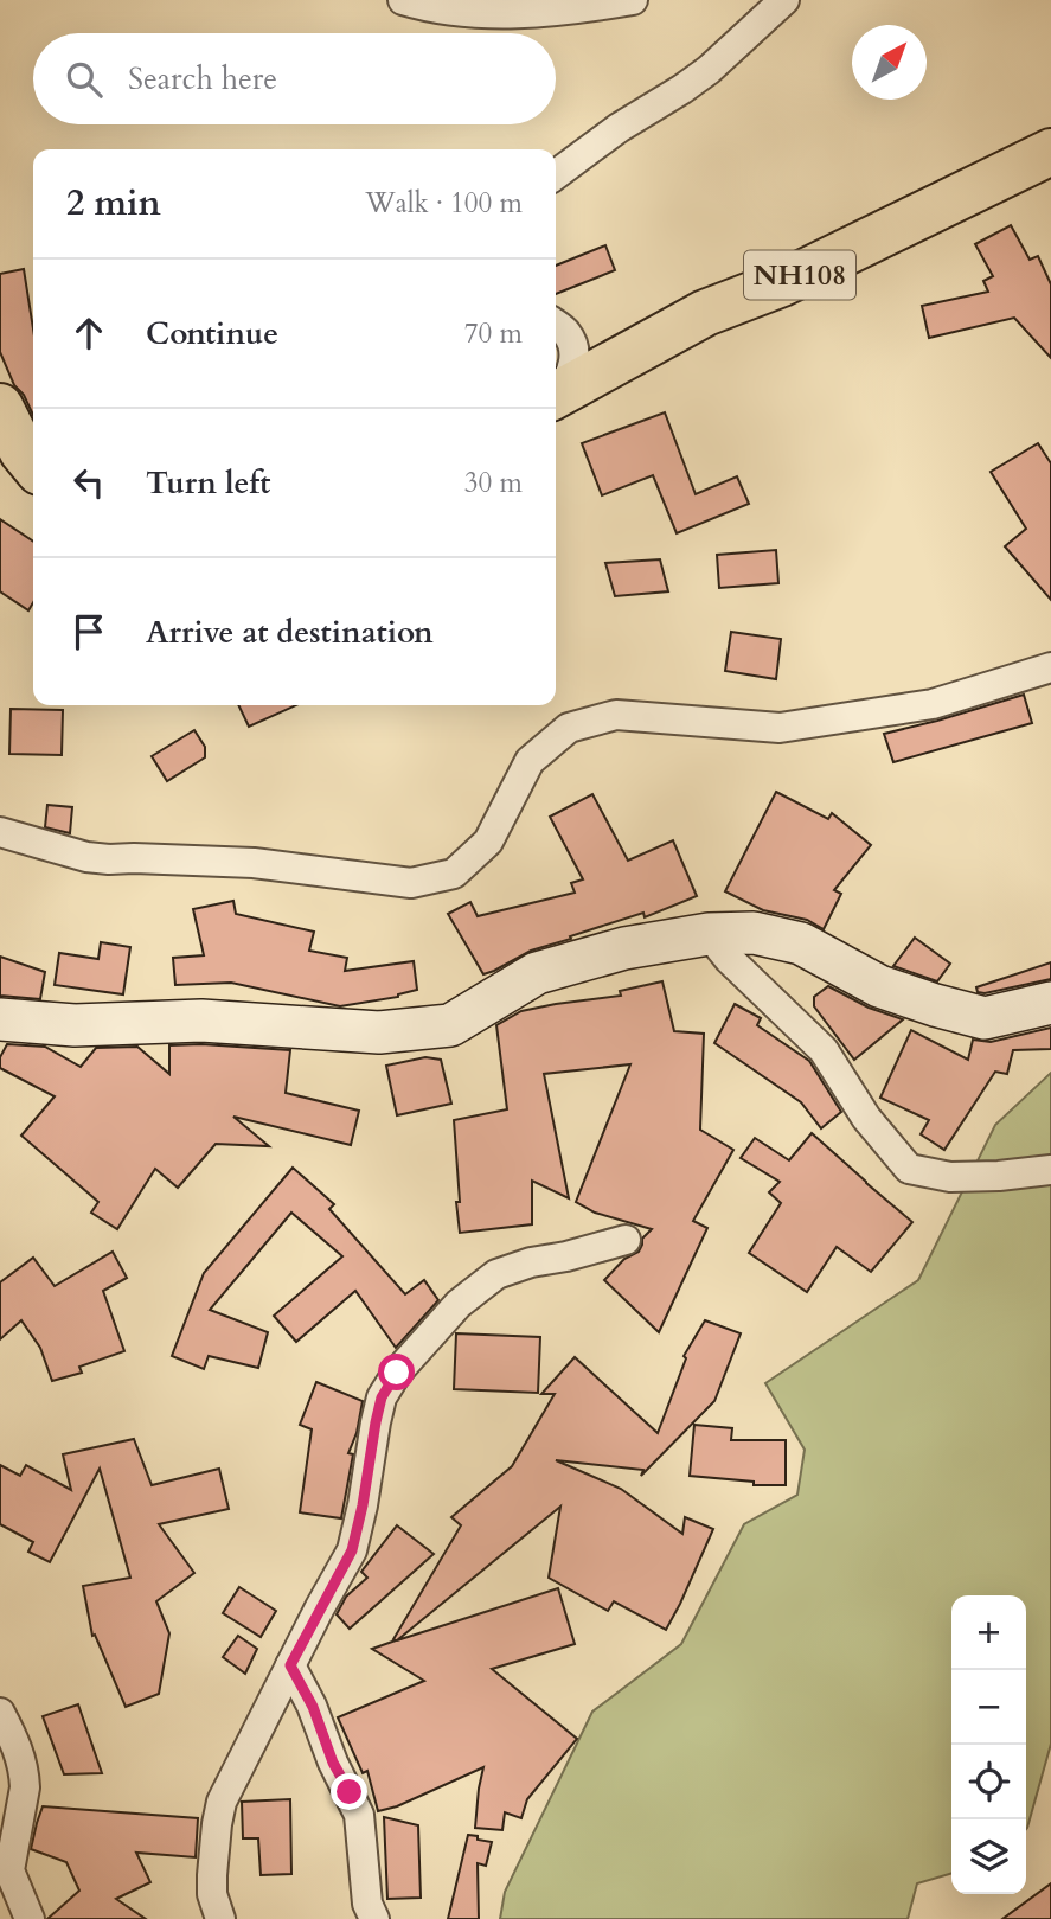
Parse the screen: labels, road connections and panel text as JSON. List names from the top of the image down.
{
  "streets": {
    "highway": ["NH108"]
  },
  "north": "top right",
  "page": {
    "search": "Search here",
    "heading": ["2 min", "Walk · 100 m"],
    "list": [
      ["Continue", "70 m"],
      ["Turn left", "30 m"],
      "Arrive at destination"
    ],
    "map_buttons": ["+", "−"]
  }
}
